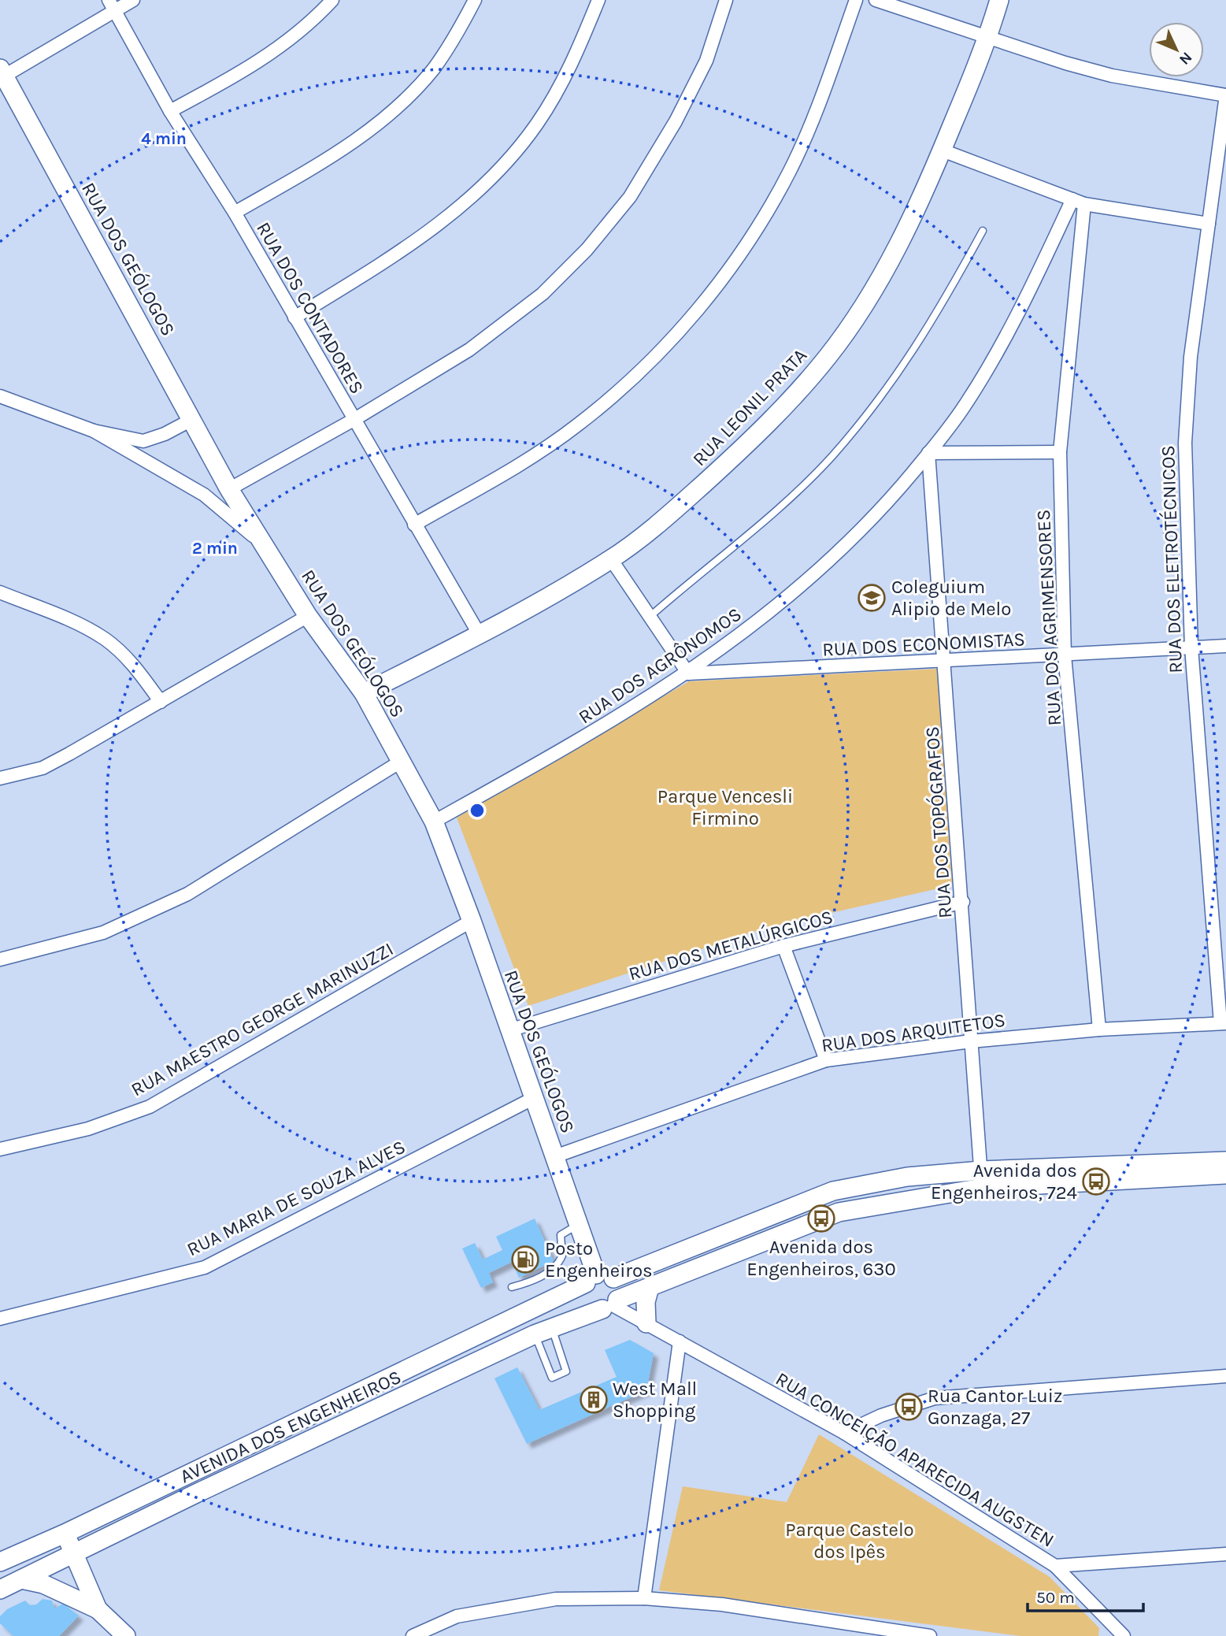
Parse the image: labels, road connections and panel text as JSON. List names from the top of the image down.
{
  "streets": {
    "street": [
      "RUA DOS GEÓLOGOS",
      "RUA DOS CONTADORES",
      "RUA LEONIL PRATA",
      "RUA DOS ELETROTÉCNICOS",
      "RUA DOS AGRIMENSORES",
      "RUA DOS ECONOMISTAS",
      "RUA DOS AGRÔNOMOS",
      "RUA DOS TOPÓGRAFOS",
      "RUA DOS METALÚRGICOS",
      "RUA MAESTRO GEORGE MARINUZZI",
      "RUA DOS ARQUITETOS",
      "RUA MARIA DE SOUZA ALVES",
      "AVENIDA DOS ENGENHEIROS",
      "RUA CONCEIÇÃO APARECIDA AUGSTEN"
    ]
  },
  "crossings": [
    ["RUA DOS GEÓLOGOS", "RUA LEONIL PRATA"],
    ["RUA DOS GEÓLOGOS", "RUA DOS AGRÔNOMOS"],
    ["RUA DOS GEÓLOGOS", "RUA DOS METALÚRGICOS"],
    ["RUA DOS GEÓLOGOS", "RUA MAESTRO GEORGE MARINUZZI"],
    ["RUA DOS GEÓLOGOS", "RUA DOS ARQUITETOS"],
    ["RUA DOS GEÓLOGOS", "RUA MARIA DE SOUZA ALVES"],
    ["RUA DOS GEÓLOGOS", "AVENIDA DOS ENGENHEIROS"],
    ["RUA DOS CONTADORES", "RUA LEONIL PRATA"],
    ["RUA DOS ELETROTÉCNICOS", "RUA DOS ECONOMISTAS"],
    ["RUA DOS ELETROTÉCNICOS", "RUA DOS ARQUITETOS"],
    ["RUA DOS AGRIMENSORES", "RUA DOS ECONOMISTAS"],
    ["RUA DOS AGRIMENSORES", "RUA DOS AGRÔNOMOS"],
    ["RUA DOS AGRIMENSORES", "RUA DOS ARQUITETOS"],
    ["RUA DOS ECONOMISTAS", "RUA DOS AGRÔNOMOS"],
    ["RUA DOS ECONOMISTAS", "RUA DOS TOPÓGRAFOS"],
    ["RUA DOS AGRÔNOMOS", "RUA DOS TOPÓGRAFOS"],
    ["RUA DOS TOPÓGRAFOS", "RUA DOS METALÚRGICOS"],
    ["RUA DOS TOPÓGRAFOS", "RUA DOS ARQUITETOS"],
    ["RUA DOS TOPÓGRAFOS", "AVENIDA DOS ENGENHEIROS"],
    ["AVENIDA DOS ENGENHEIROS", "RUA CONCEIÇÃO APARECIDA AUGSTEN"]
  ],
  "parks": ["Parque Vencesli Firmino", "Parque Castelo dos Ipês"],
  "places": {
    "school or university": ["Coleguium Alipio de Melo"],
    "bus stop": ["Avenida dos Engenheiros, 724", "Avenida dos Engenheiros, 630", "Rua Cantor Luiz Gonzaga, 27"],
    "fuel station": ["Posto Engenheiros"],
    "building": ["West Mall Shopping"]
  },
  "scale_bar": "50 m",
  "north": "bottom right",
  "rings": ["4 min", "2 min"]
}
